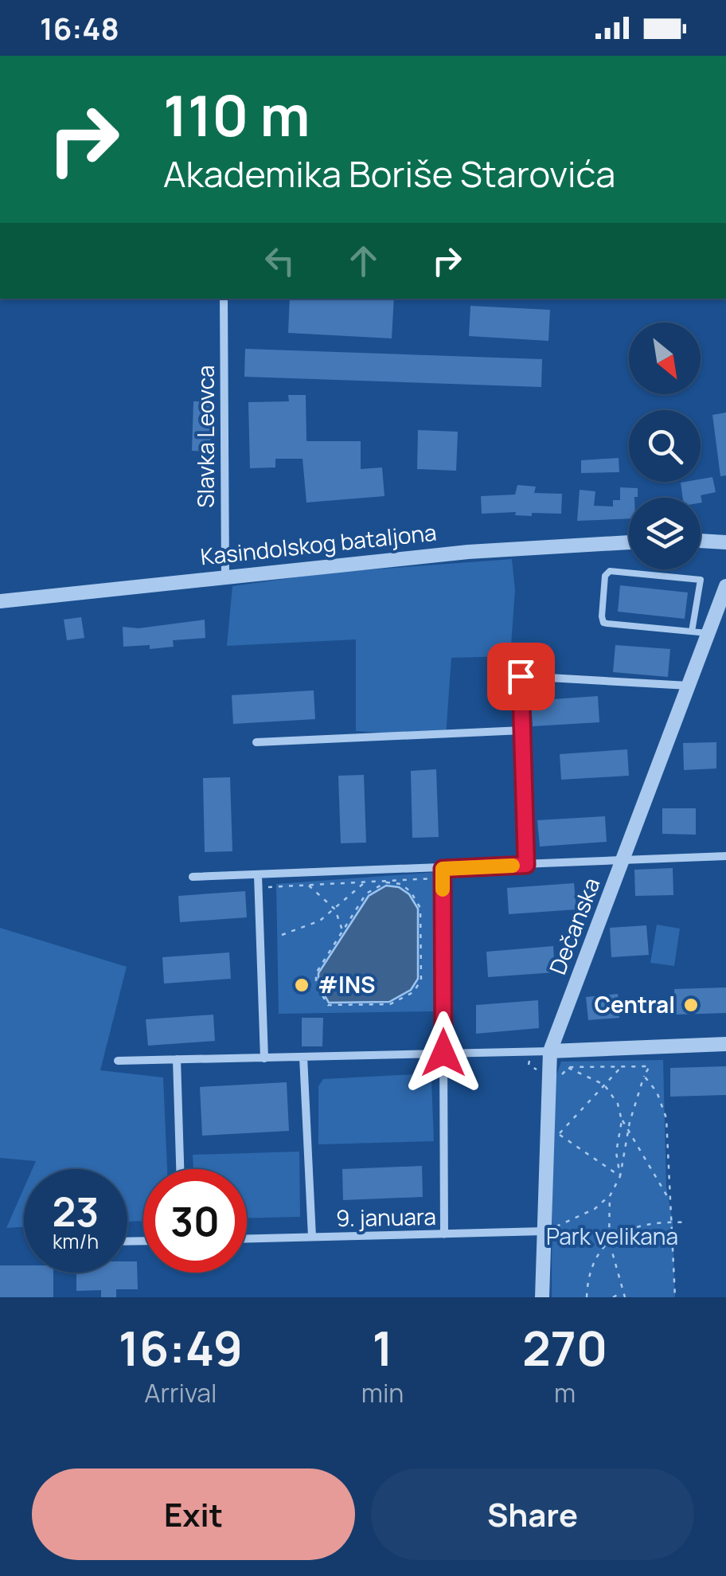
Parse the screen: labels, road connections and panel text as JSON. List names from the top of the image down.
{
  "streets": {
    "street": [
      "Slavka Leovca",
      "Kasindolskog bataljona",
      "Dečanska",
      "9. januara"
    ]
  },
  "crossings": [
    ["Slavka Leovca", "Kasindolskog bataljona"],
    ["Dečanska", "9. januara"]
  ],
  "parks": ["Park velikana"],
  "places": ["#INS", "Central"],
  "north": "bottom right",
  "page": {
    "status": "16:48",
    "turn": ["110 m", "Akademika Boriše Starovića"],
    "speed": "23 km/h",
    "limit": "30",
    "eta": [
      "16:49",
      "Arrival",
      "1",
      "min",
      "270",
      "m"
    ],
    "buttons": ["Exit", "Share"]
  }
}
